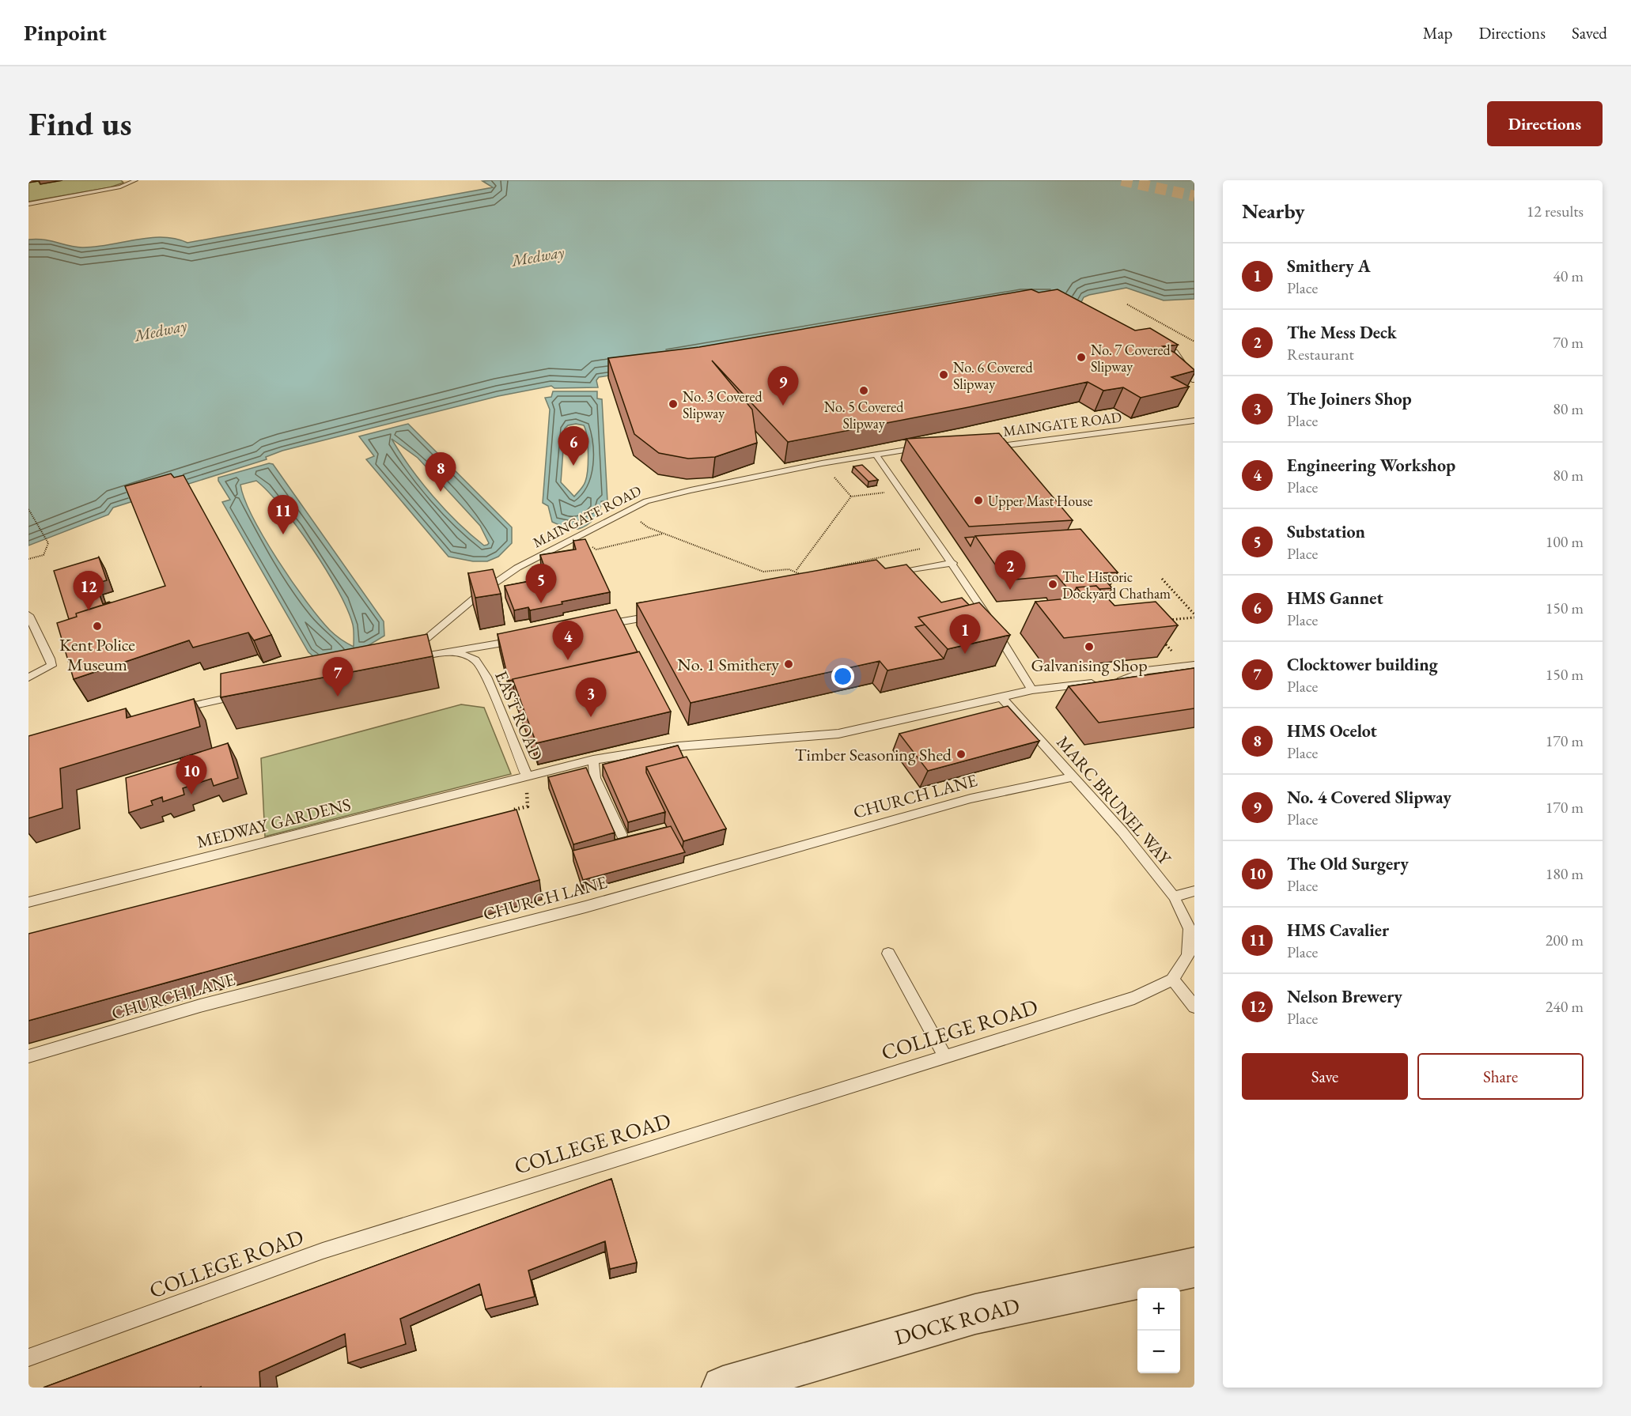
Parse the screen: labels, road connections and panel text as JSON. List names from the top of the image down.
{
  "streets": {
    "street": ["DOCK ROAD"],
    "lane": [
      "MAINGATE ROAD",
      "EAST ROAD",
      "CHURCH LANE",
      "MARC BRUNEL WAY",
      "MEDWAY GARDENS",
      "COLLEGE ROAD"
    ]
  },
  "crossings": [
    ["MAINGATE ROAD", "EAST ROAD"],
    ["EAST ROAD", "MEDWAY GARDENS"],
    ["CHURCH LANE", "MARC BRUNEL WAY"],
    ["MARC BRUNEL WAY", "MEDWAY GARDENS"],
    ["MARC BRUNEL WAY", "COLLEGE ROAD"]
  ],
  "water": ["Medway"],
  "places": [
    "No. 7 Covered Slipway",
    "No. 6 Covered Slipway",
    "No. 5 Covered Slipway",
    "No. 3 Covered Slipway",
    "Upper Mast House",
    "The Historic Dockyard Chatham",
    "Kent Police Museum",
    "Galvanising Shop",
    "No. 1 Smithery",
    "Timber Seasoning Shed"
  ],
  "page": {
    "header": "Pinpoint",
    "nav": ["Map", "Directions", "Saved"],
    "buttons": [
      "Directions",
      ["Save", "Share"]
    ],
    "title": "Find us",
    "heading": ["Nearby", "12 results"],
    "list": [
      {
        "mark": "1",
        "name": "Smithery A",
        "note": "Place",
        "value": "40 m"
      },
      {
        "mark": "2",
        "name": "The Mess Deck",
        "note": "Restaurant",
        "value": "70 m"
      },
      {
        "mark": "3",
        "name": "The Joiners Shop",
        "note": "Place",
        "value": "80 m"
      },
      {
        "mark": "4",
        "name": "Engineering Workshop",
        "note": "Place",
        "value": "80 m"
      },
      {
        "mark": "5",
        "name": "Substation",
        "note": "Place",
        "value": "100 m"
      },
      {
        "mark": "6",
        "name": "HMS Gannet",
        "note": "Place",
        "value": "150 m"
      },
      {
        "mark": "7",
        "name": "Clocktower building",
        "note": "Place",
        "value": "150 m"
      },
      {
        "mark": "8",
        "name": "HMS Ocelot",
        "note": "Place",
        "value": "170 m"
      },
      {
        "mark": "9",
        "name": "No. 4 Covered Slipway",
        "note": "Place",
        "value": "170 m"
      },
      {
        "mark": "10",
        "name": "The Old Surgery",
        "note": "Place",
        "value": "180 m"
      },
      {
        "mark": "11",
        "name": "HMS Cavalier",
        "note": "Place",
        "value": "200 m"
      },
      {
        "mark": "12",
        "name": "Nelson Brewery",
        "note": "Place",
        "value": "240 m"
      }
    ],
    "pins": [
      "9",
      "6",
      "8",
      "11",
      "2",
      "5",
      "12",
      "1",
      "4",
      "7",
      "3",
      "10"
    ],
    "map_buttons": ["+", "−"]
  }
}
